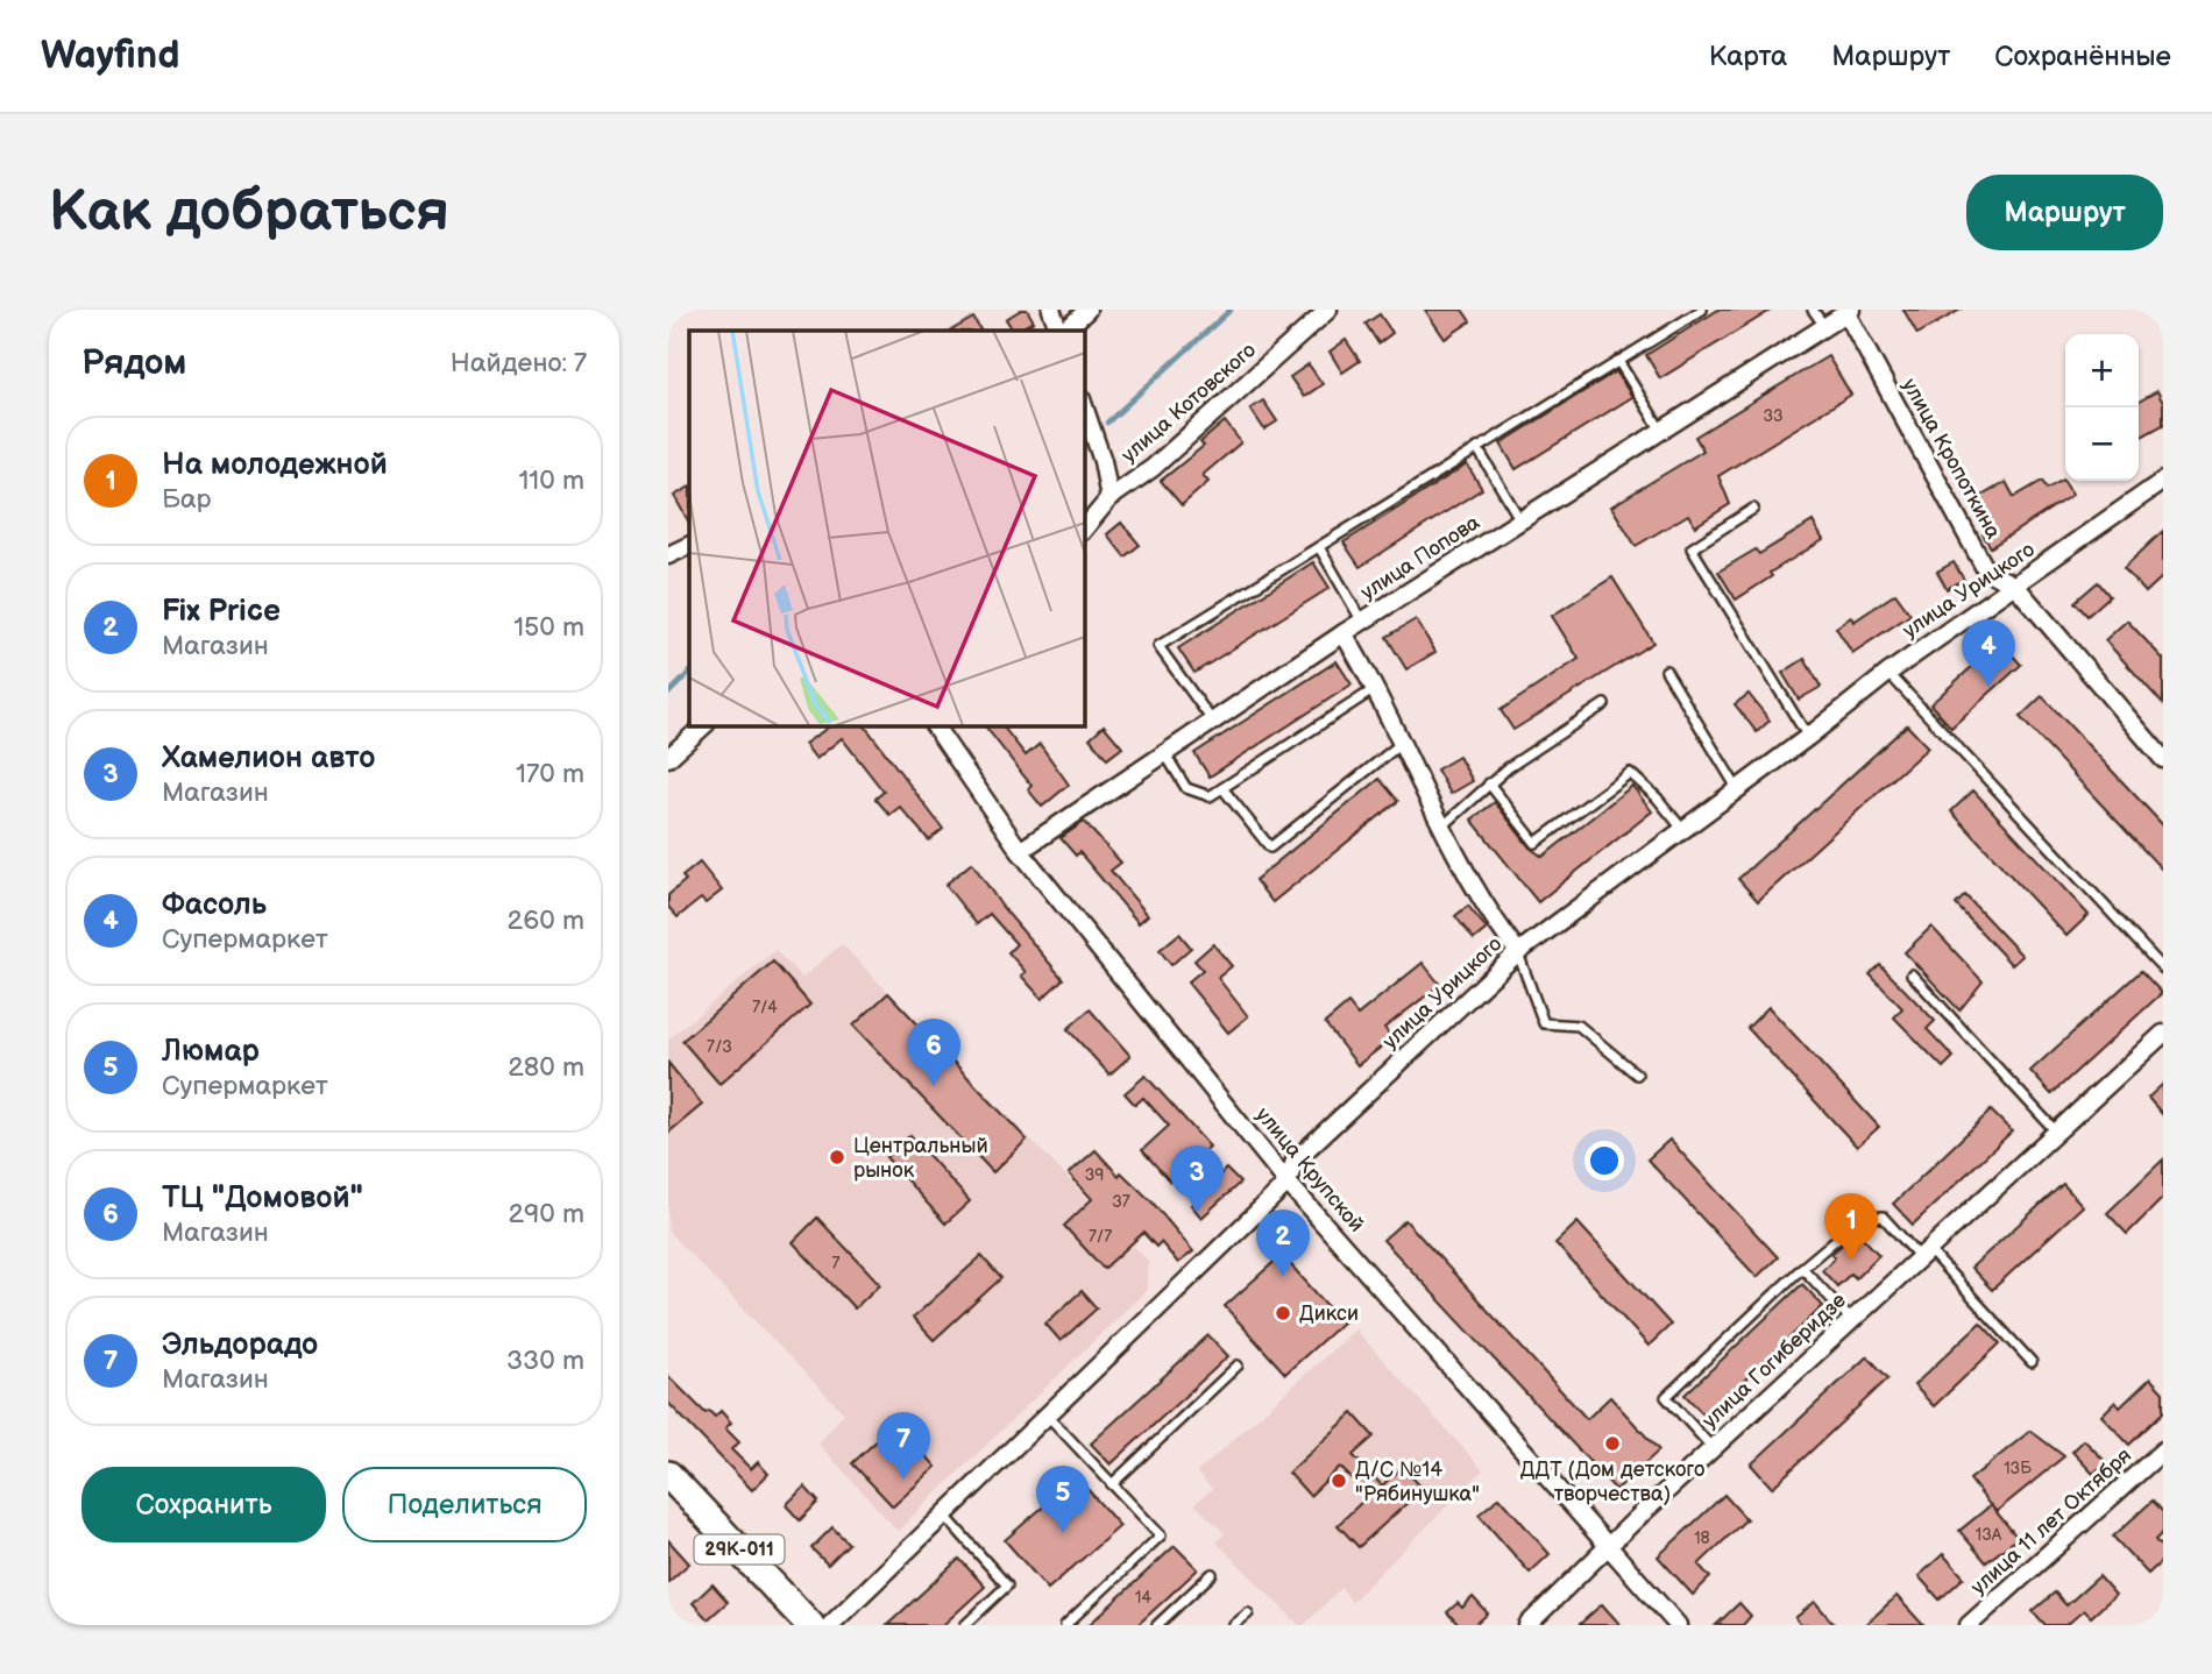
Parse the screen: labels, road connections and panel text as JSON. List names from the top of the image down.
{
  "streets": {
    "main road": ["29К-011"],
    "street": [
      "улица Котовского",
      "улица Кропоткина",
      "улица Попова",
      "улица Урицкого",
      "улица Крупской",
      "улица Гогиберидзе",
      "улица 11 лет Октября"
    ]
  },
  "crossings": [
    ["улица Кропоткина", "улица Попова"],
    ["улица Кропоткина", "улица Урицкого"],
    ["улица Попова", "улица Крупской"],
    ["улица Урицкого", "улица Крупской"],
    ["улица Крупской", "улица Гогиберидзе"]
  ],
  "places": [
    "Центральный рынок",
    "Дикси",
    "ДДТ (Дом детского творчества)",
    "Д/С №14 \"Рябинушка\""
  ],
  "house_numbers": [
    "33",
    "7/4",
    "7/3",
    "39",
    "37",
    "7/7",
    "7",
    "13Б",
    "13А",
    "18",
    "14"
  ],
  "page": {
    "header": "Wayfind",
    "nav": ["Карта", "Маршрут", "Сохранённые"],
    "buttons": [
      "Маршрут",
      ["Сохранить", "Поделиться"]
    ],
    "title": "Как добраться",
    "heading": ["Рядом", "Найдено: 7"],
    "map_buttons": ["+", "−"],
    "list": [
      {
        "mark": "1",
        "name": "На молодежной",
        "note": "Бар",
        "value": "110 m"
      },
      {
        "mark": "2",
        "name": "Fix Price",
        "note": "Магазин",
        "value": "150 m"
      },
      {
        "mark": "3",
        "name": "Хамелион авто",
        "note": "Магазин",
        "value": "170 m"
      },
      {
        "mark": "4",
        "name": "Фасоль",
        "note": "Супермаркет",
        "value": "260 m"
      },
      {
        "mark": "5",
        "name": "Люмар",
        "note": "Супермаркет",
        "value": "280 m"
      },
      {
        "mark": "6",
        "name": "ТЦ \"Домовой\"",
        "note": "Магазин",
        "value": "290 m"
      },
      {
        "mark": "7",
        "name": "Эльдорадо",
        "note": "Магазин",
        "value": "330 m"
      }
    ],
    "pins": [
      "4",
      "6",
      "3",
      "1",
      "2",
      "7",
      "5"
    ]
  }
}
